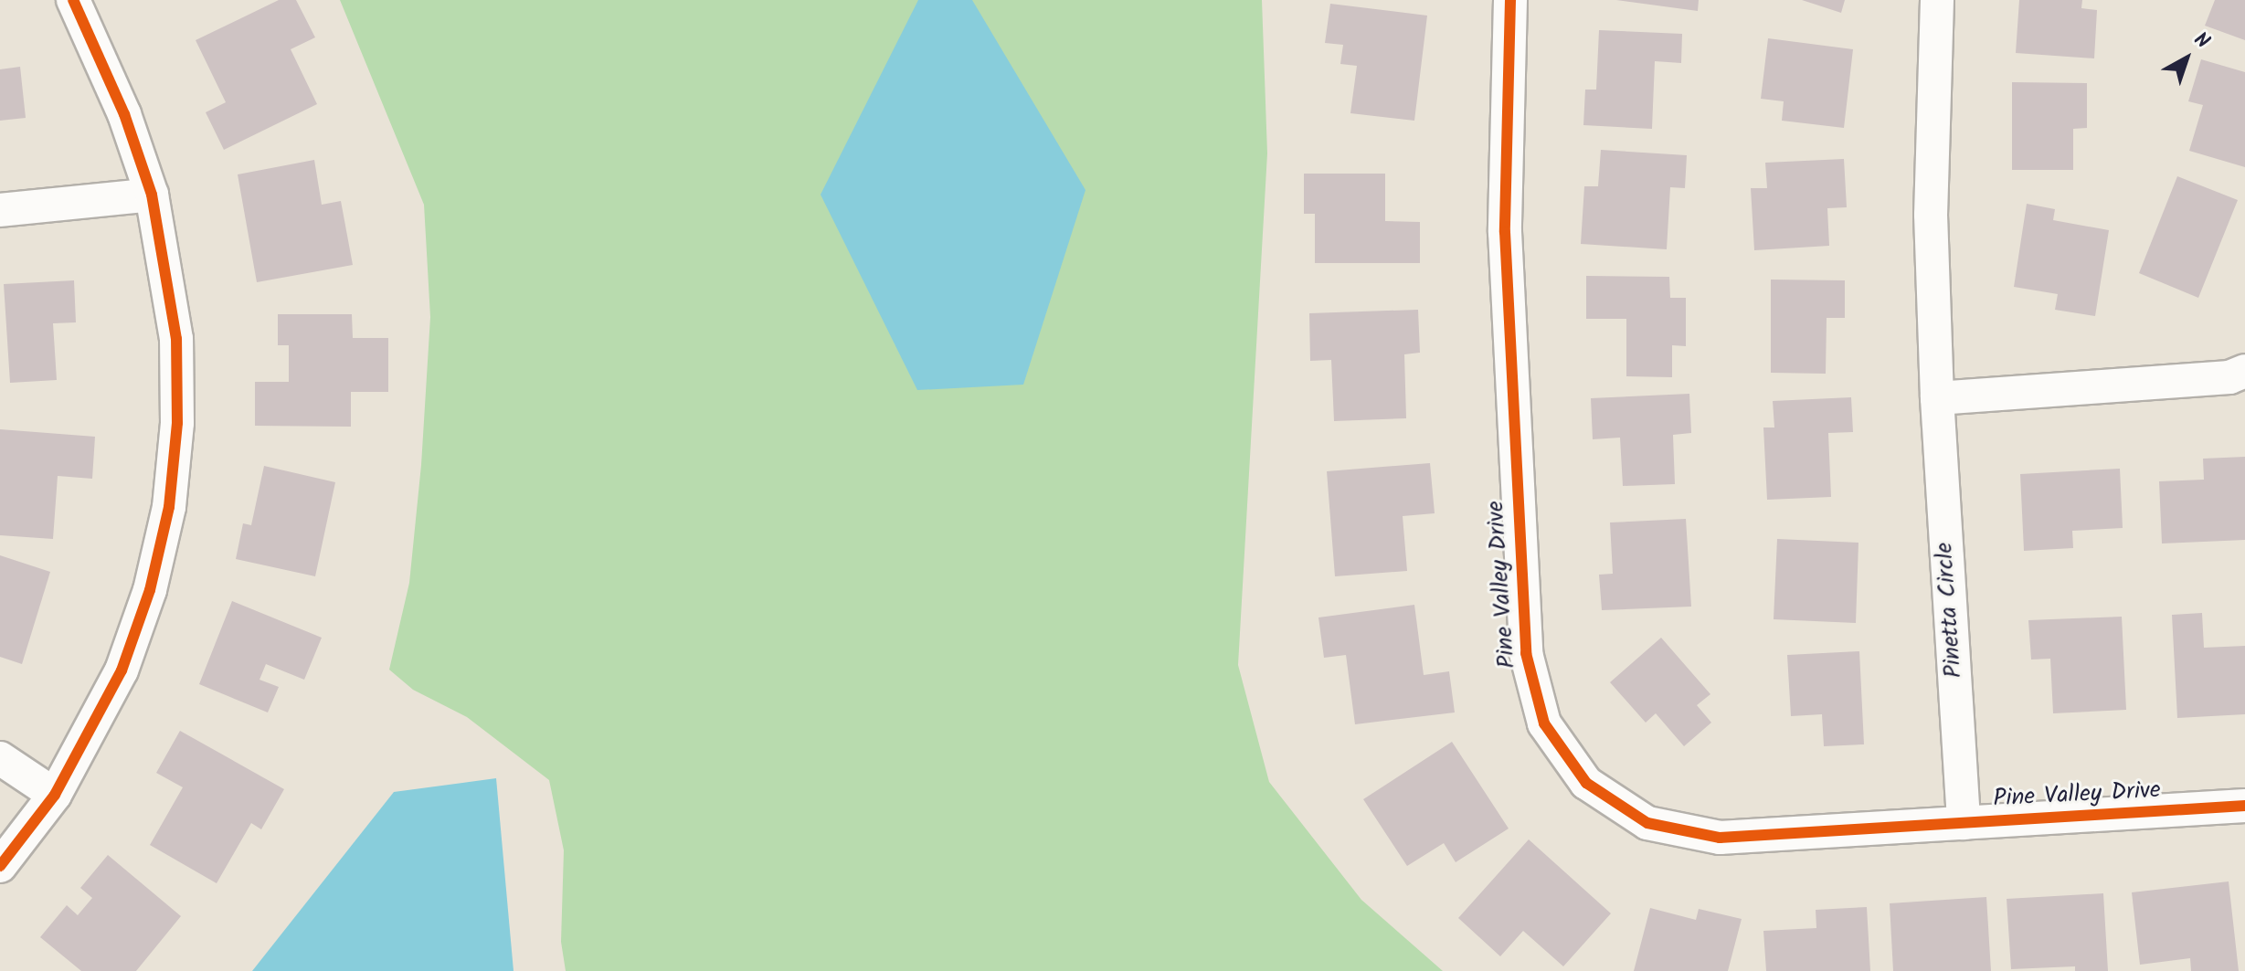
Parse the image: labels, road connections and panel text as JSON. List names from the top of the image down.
{
  "streets": {
    "street": ["Pine Valley Drive", "Pinetta Circle"]
  },
  "crossings": [
    ["Pine Valley Drive", "Pinetta Circle"]
  ],
  "north": "top right"
}
